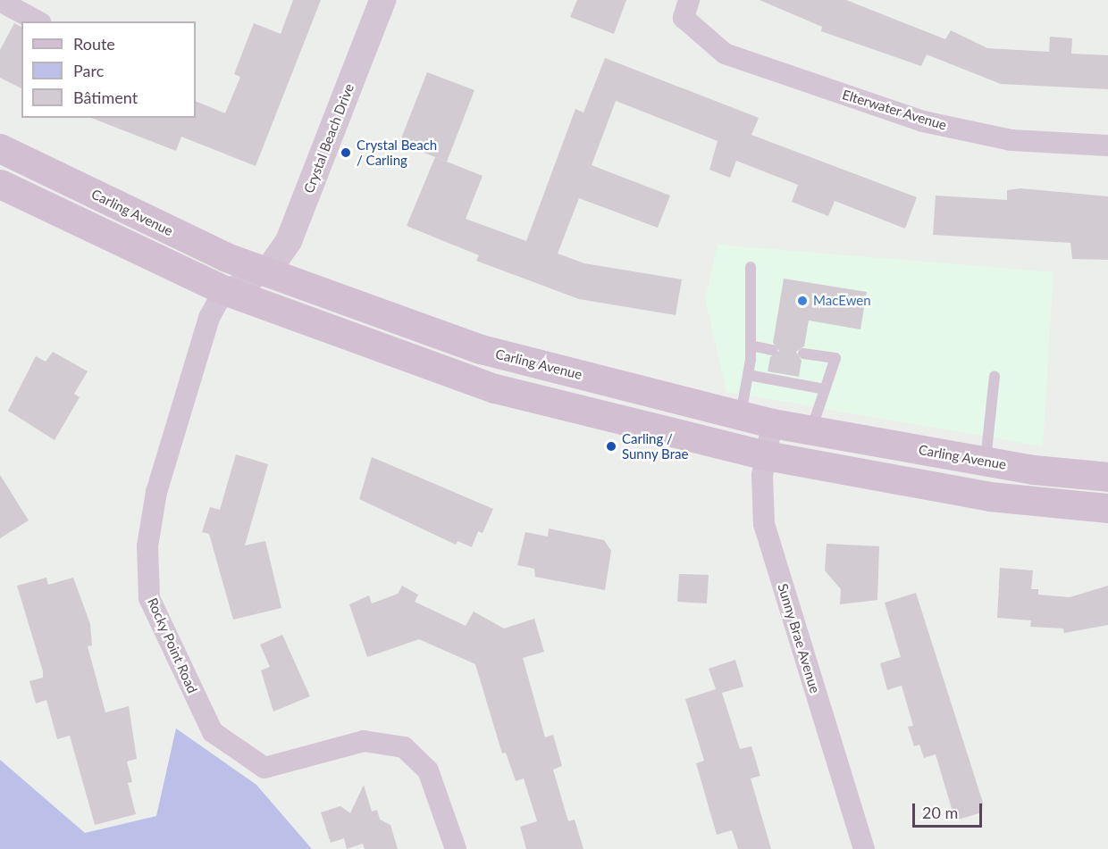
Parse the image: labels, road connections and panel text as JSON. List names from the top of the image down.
{
  "streets": {
    "main road": ["Carling Avenue"],
    "street": [
      "Elterwater Avenue",
      "Crystal Beach Drive",
      "Sunny Brae Avenue",
      "Rocky Point Road"
    ]
  },
  "crossings": [
    ["Crystal Beach Drive", "Carling Avenue"],
    ["Carling Avenue", "Sunny Brae Avenue"]
  ],
  "places": ["Crystal Beach / Carling", "MacEwen", "Carling / Sunny Brae"],
  "legend": ["Route", "Parc", "Bâtiment"],
  "scale_bar": "20 m"
}
